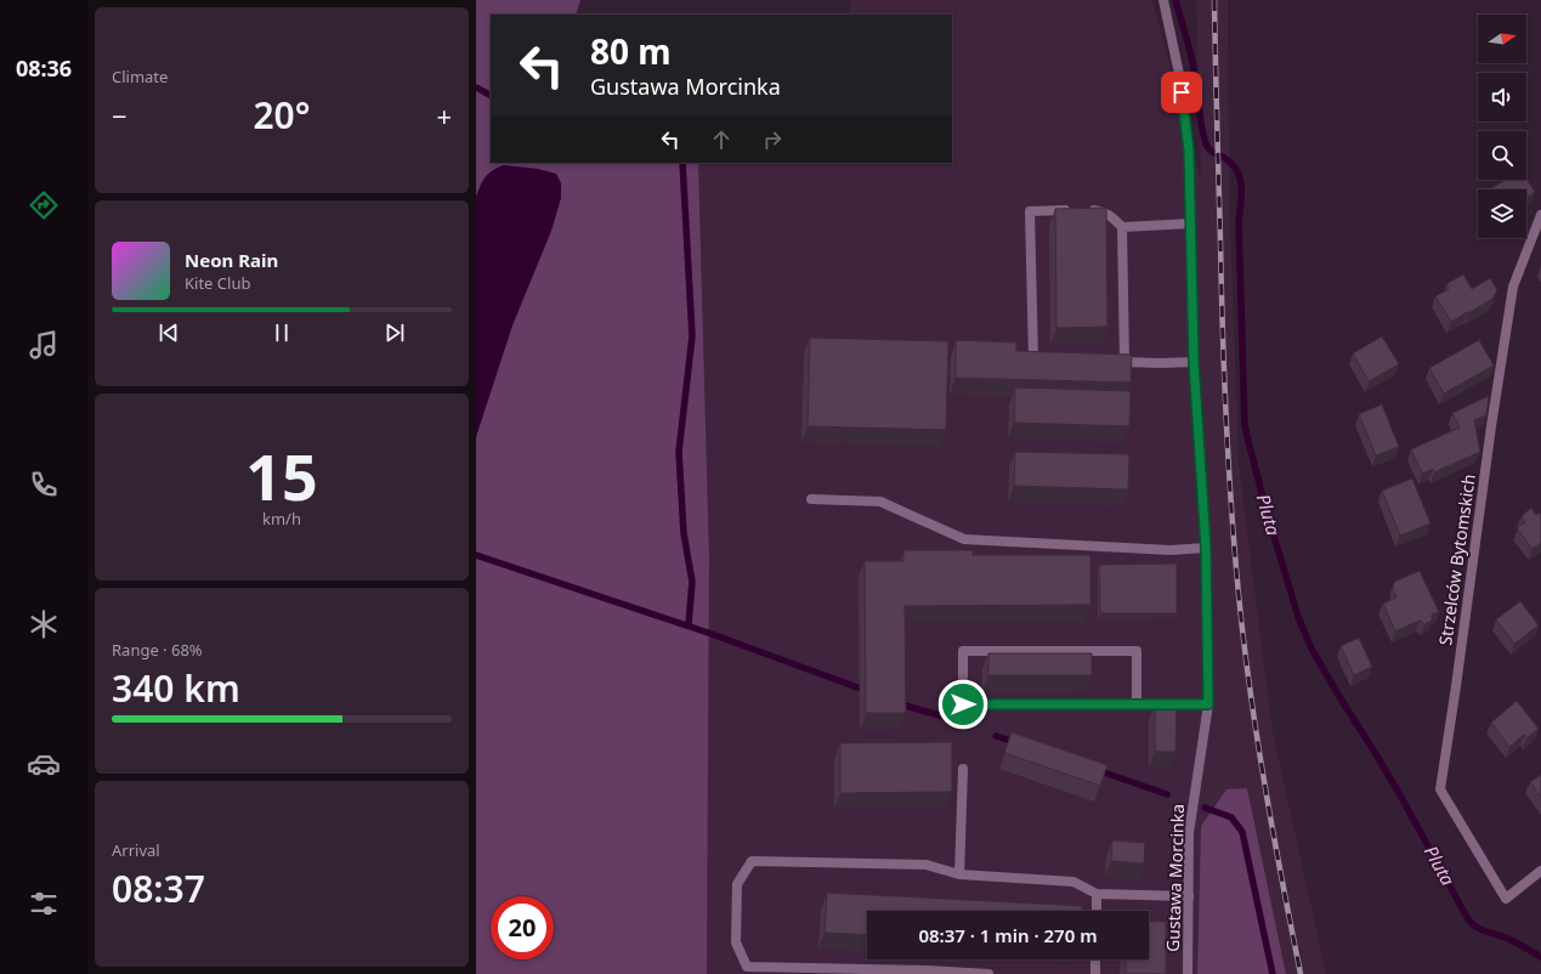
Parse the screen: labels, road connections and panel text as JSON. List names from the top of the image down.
{
  "streets": {
    "street": ["Strzelców Bytomskich", "Gustawa Morcinka"]
  },
  "water": ["Pluta"],
  "north": "right",
  "page": {
    "tabs": "08:36",
    "tile": [
      "Climate",
      ["15", "km/h"],
      ["Range · 68%", "340 km"],
      ["Arrival", "08:37"]
    ],
    "turn": ["80 m", "Gustawa Morcinka"],
    "heat": ["−", "20°", "+"],
    "song": ["Neon Rain", "Kite Club"],
    "limit": "20",
    "trip": "08:37 · 1 min · 270 m"
  }
}
